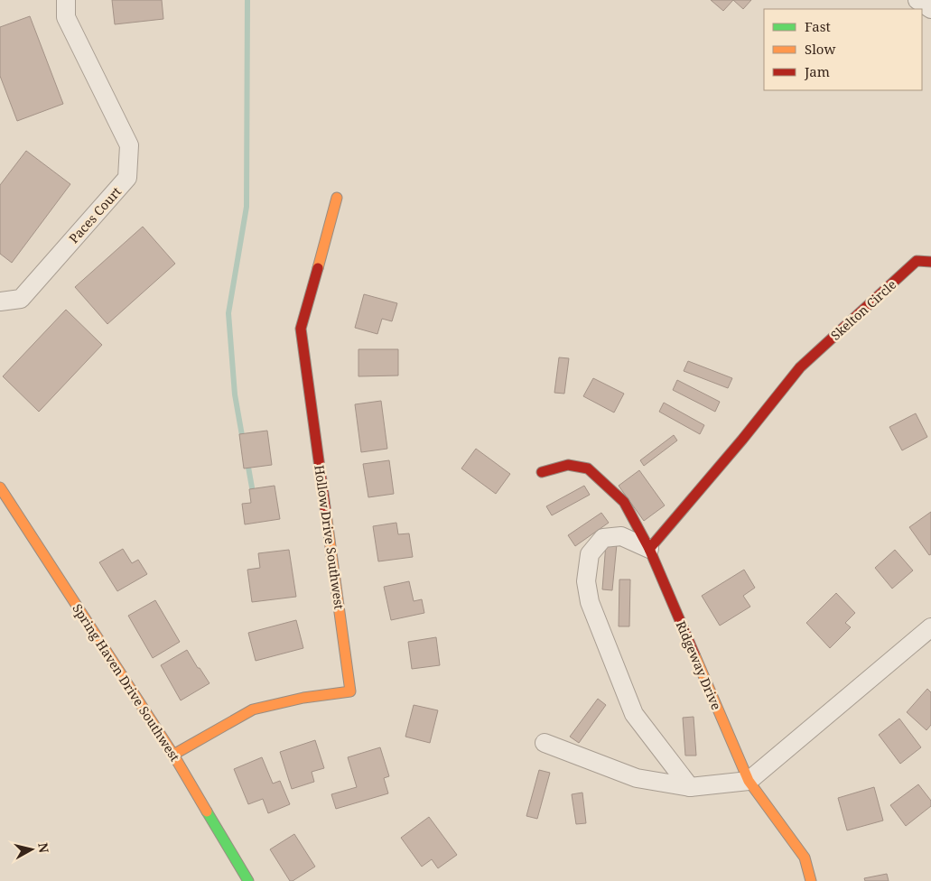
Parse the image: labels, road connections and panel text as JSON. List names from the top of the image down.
{
  "streets": {
    "street": [
      "Paces Court",
      "Skelton Circle",
      "Hollow Drive Southwest",
      "Ridgeway Drive",
      "Spring Haven Drive Southwest"
    ]
  },
  "crossings": [
    ["Skelton Circle", "Ridgeway Drive"],
    ["Hollow Drive Southwest", "Spring Haven Drive Southwest"]
  ],
  "legend": ["Fast", "Slow", "Jam"],
  "north": "right"
}
